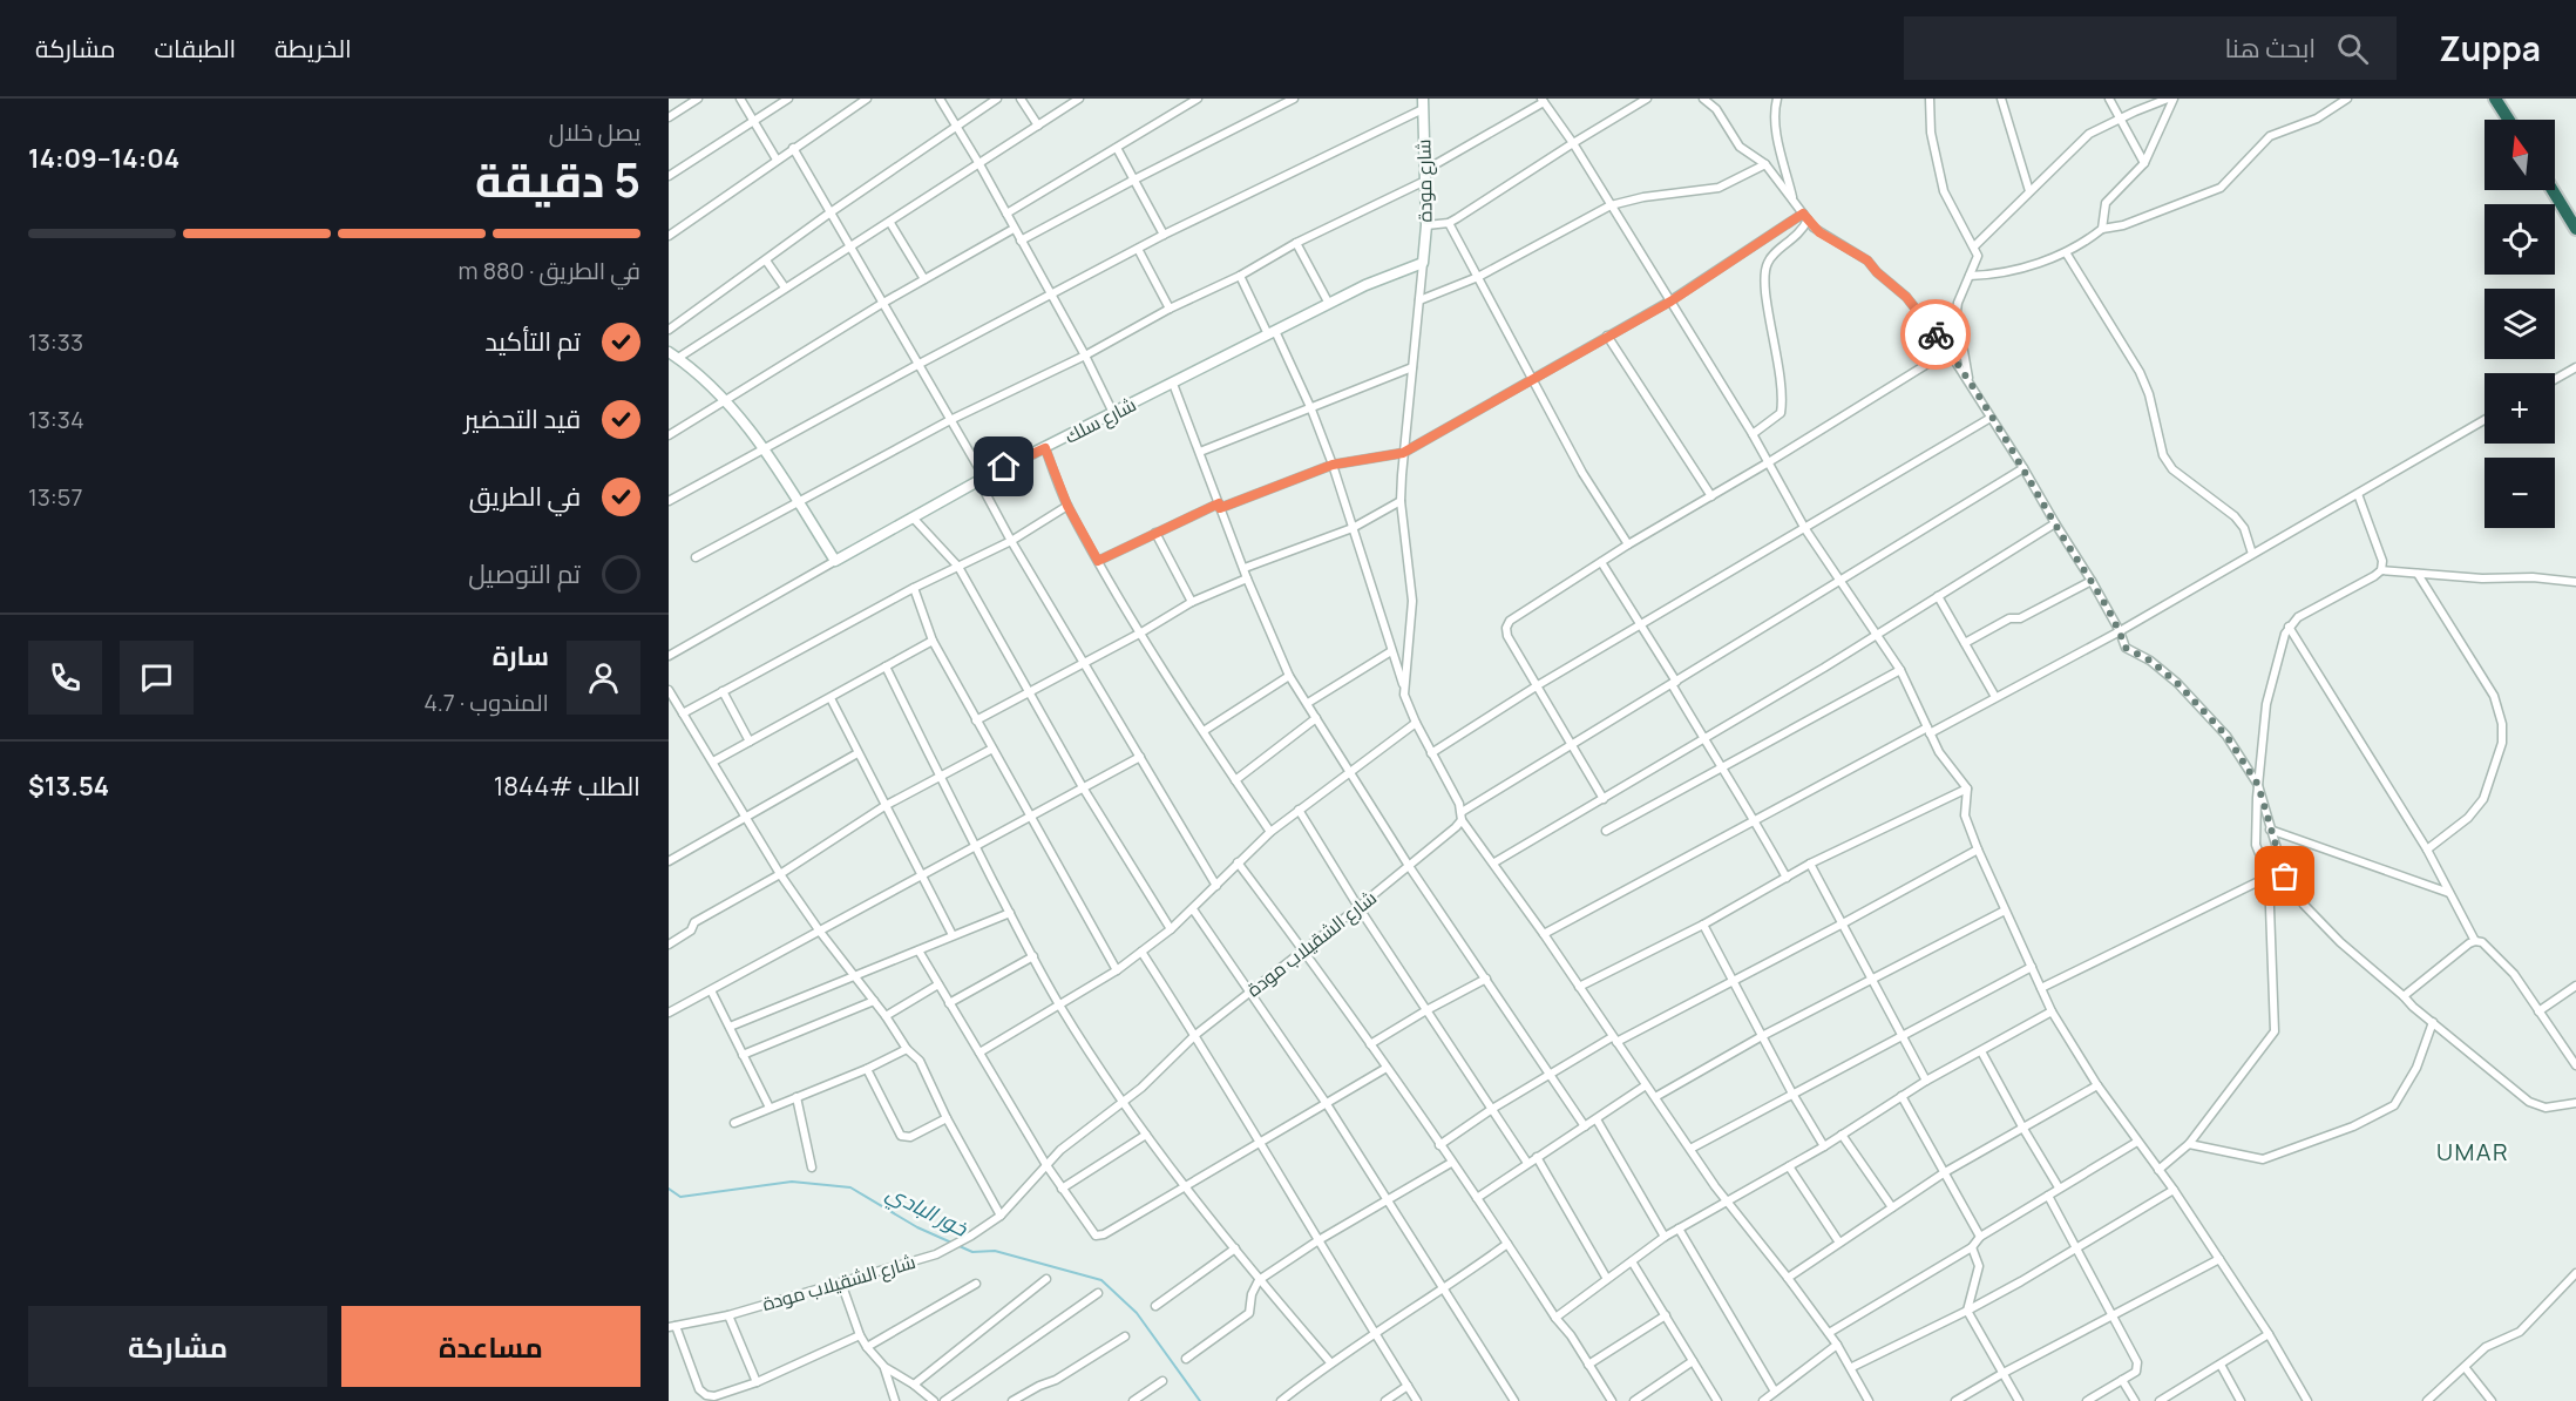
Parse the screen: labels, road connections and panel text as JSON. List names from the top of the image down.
{
  "streets": {
    "street": ["شارع مودة", "شارع سلك", "شارع الشقيلاب مودة"]
  },
  "crossings": [
    ["شارع مودة", "شارع سلك"]
  ],
  "districts": ["UMAR"],
  "water": ["خور البادي"],
  "north": "top",
  "page": {
    "header": "Zuppa",
    "search": "ابحث هنا",
    "nav": ["الخريطة", "الطبقات", "مشاركة"],
    "heading": ["5 دقيقة", "يصل خلال", "14:04–14:09"],
    "panel": [
      "سارة",
      "المندوب · 4.7",
      "الطلب #1844",
      "$13.54"
    ],
    "map_buttons": ["+", "−"],
    "bar": "في الطريق · 880 m",
    "list": [
      ["تم التأكيد", "13:33"],
      ["قيد التحضير", "13:34"],
      ["في الطريق", "13:57"],
      "تم التوصيل"
    ],
    "buttons": ["مساعدة", "مشاركة"]
  }
}
